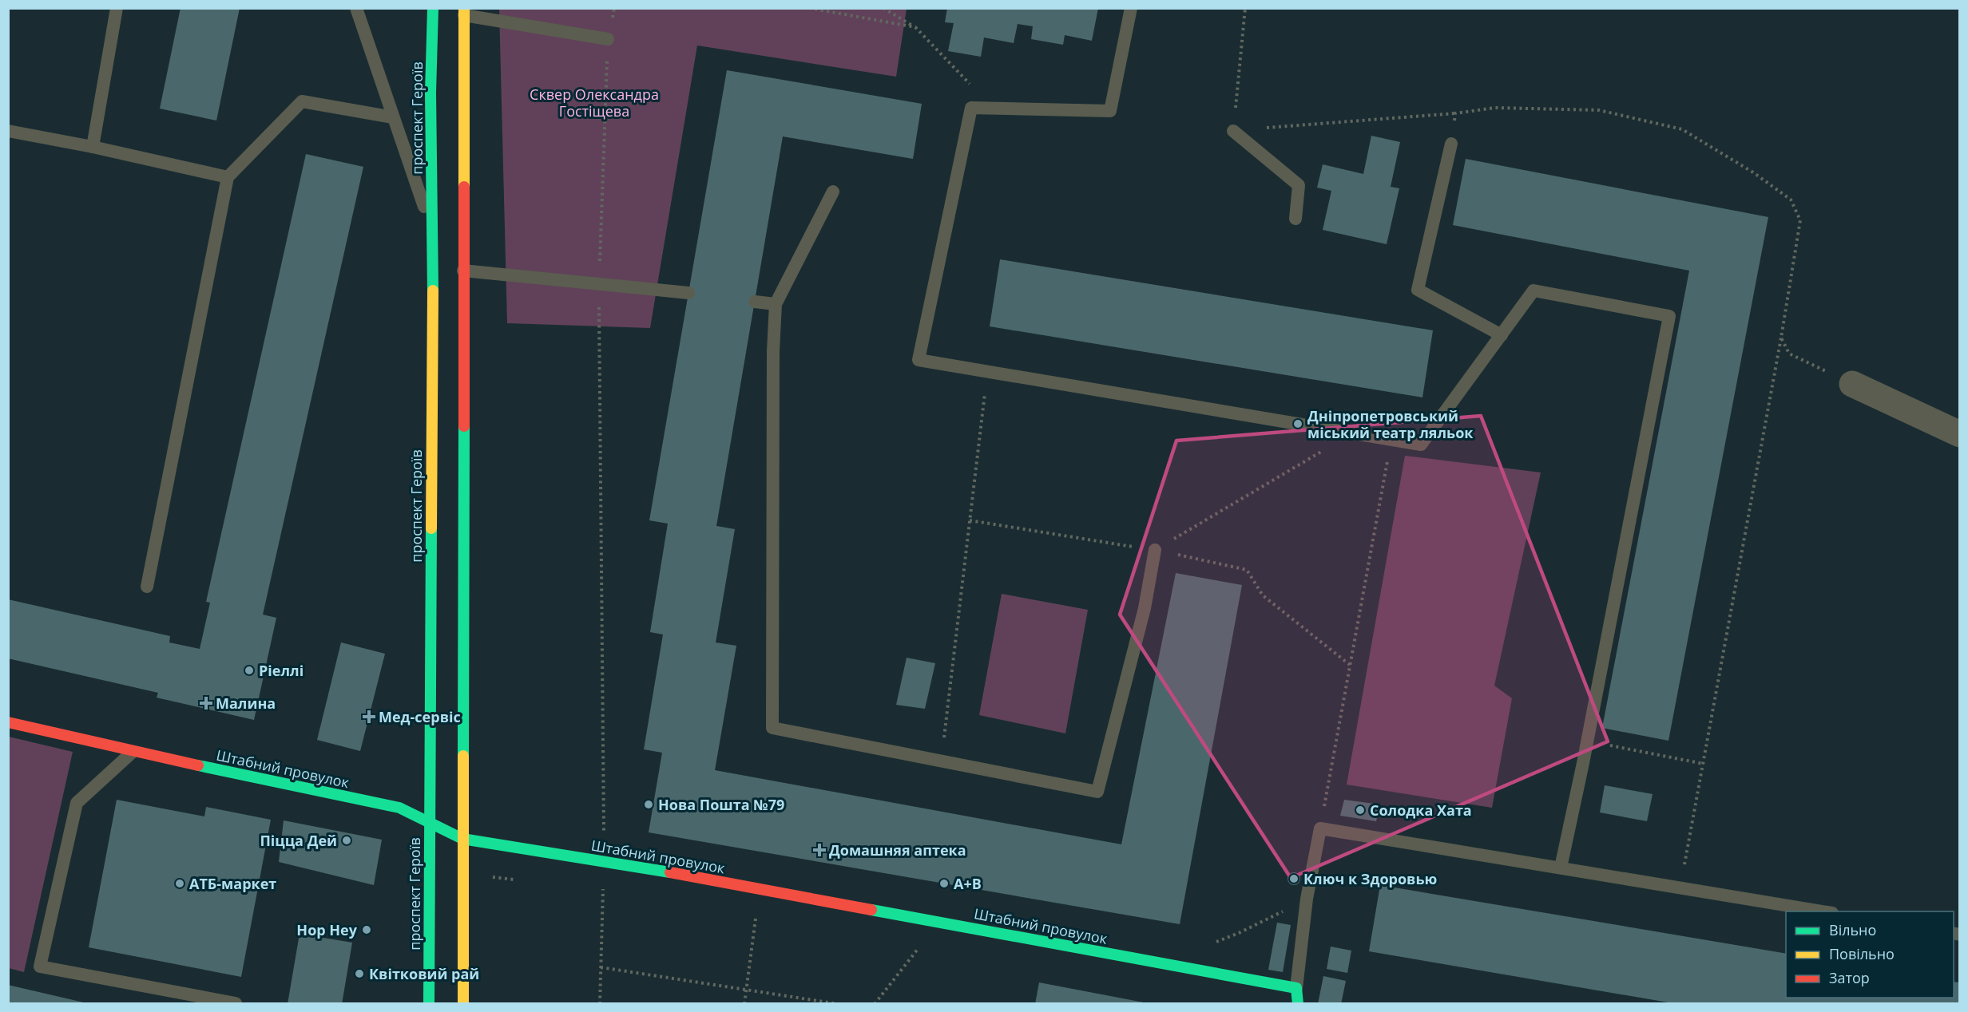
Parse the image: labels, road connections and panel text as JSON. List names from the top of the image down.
{
  "streets": {
    "main road": ["проспект Героїв", "Штабний провулок"]
  },
  "crossings": [
    ["проспект Героїв", "Штабний провулок"]
  ],
  "parks": ["Сквер Олександра Гостіщева"],
  "places": {
    "other": [
      "Дніпропетровський міський театр ляльок",
      "Ріеллі",
      "Нова Пошта №79",
      "Солодка Хата",
      "Піцца Дей",
      "Ключ к Здоровью",
      "АТБ-маркет",
      "A+B",
      "Hop Hey",
      "Квітковий рай"
    ],
    "health": ["Малина", "Мед-сервіс", "Домашняя аптека"]
  },
  "legend": ["Вільно", "Повільно", "Затор"]
}
